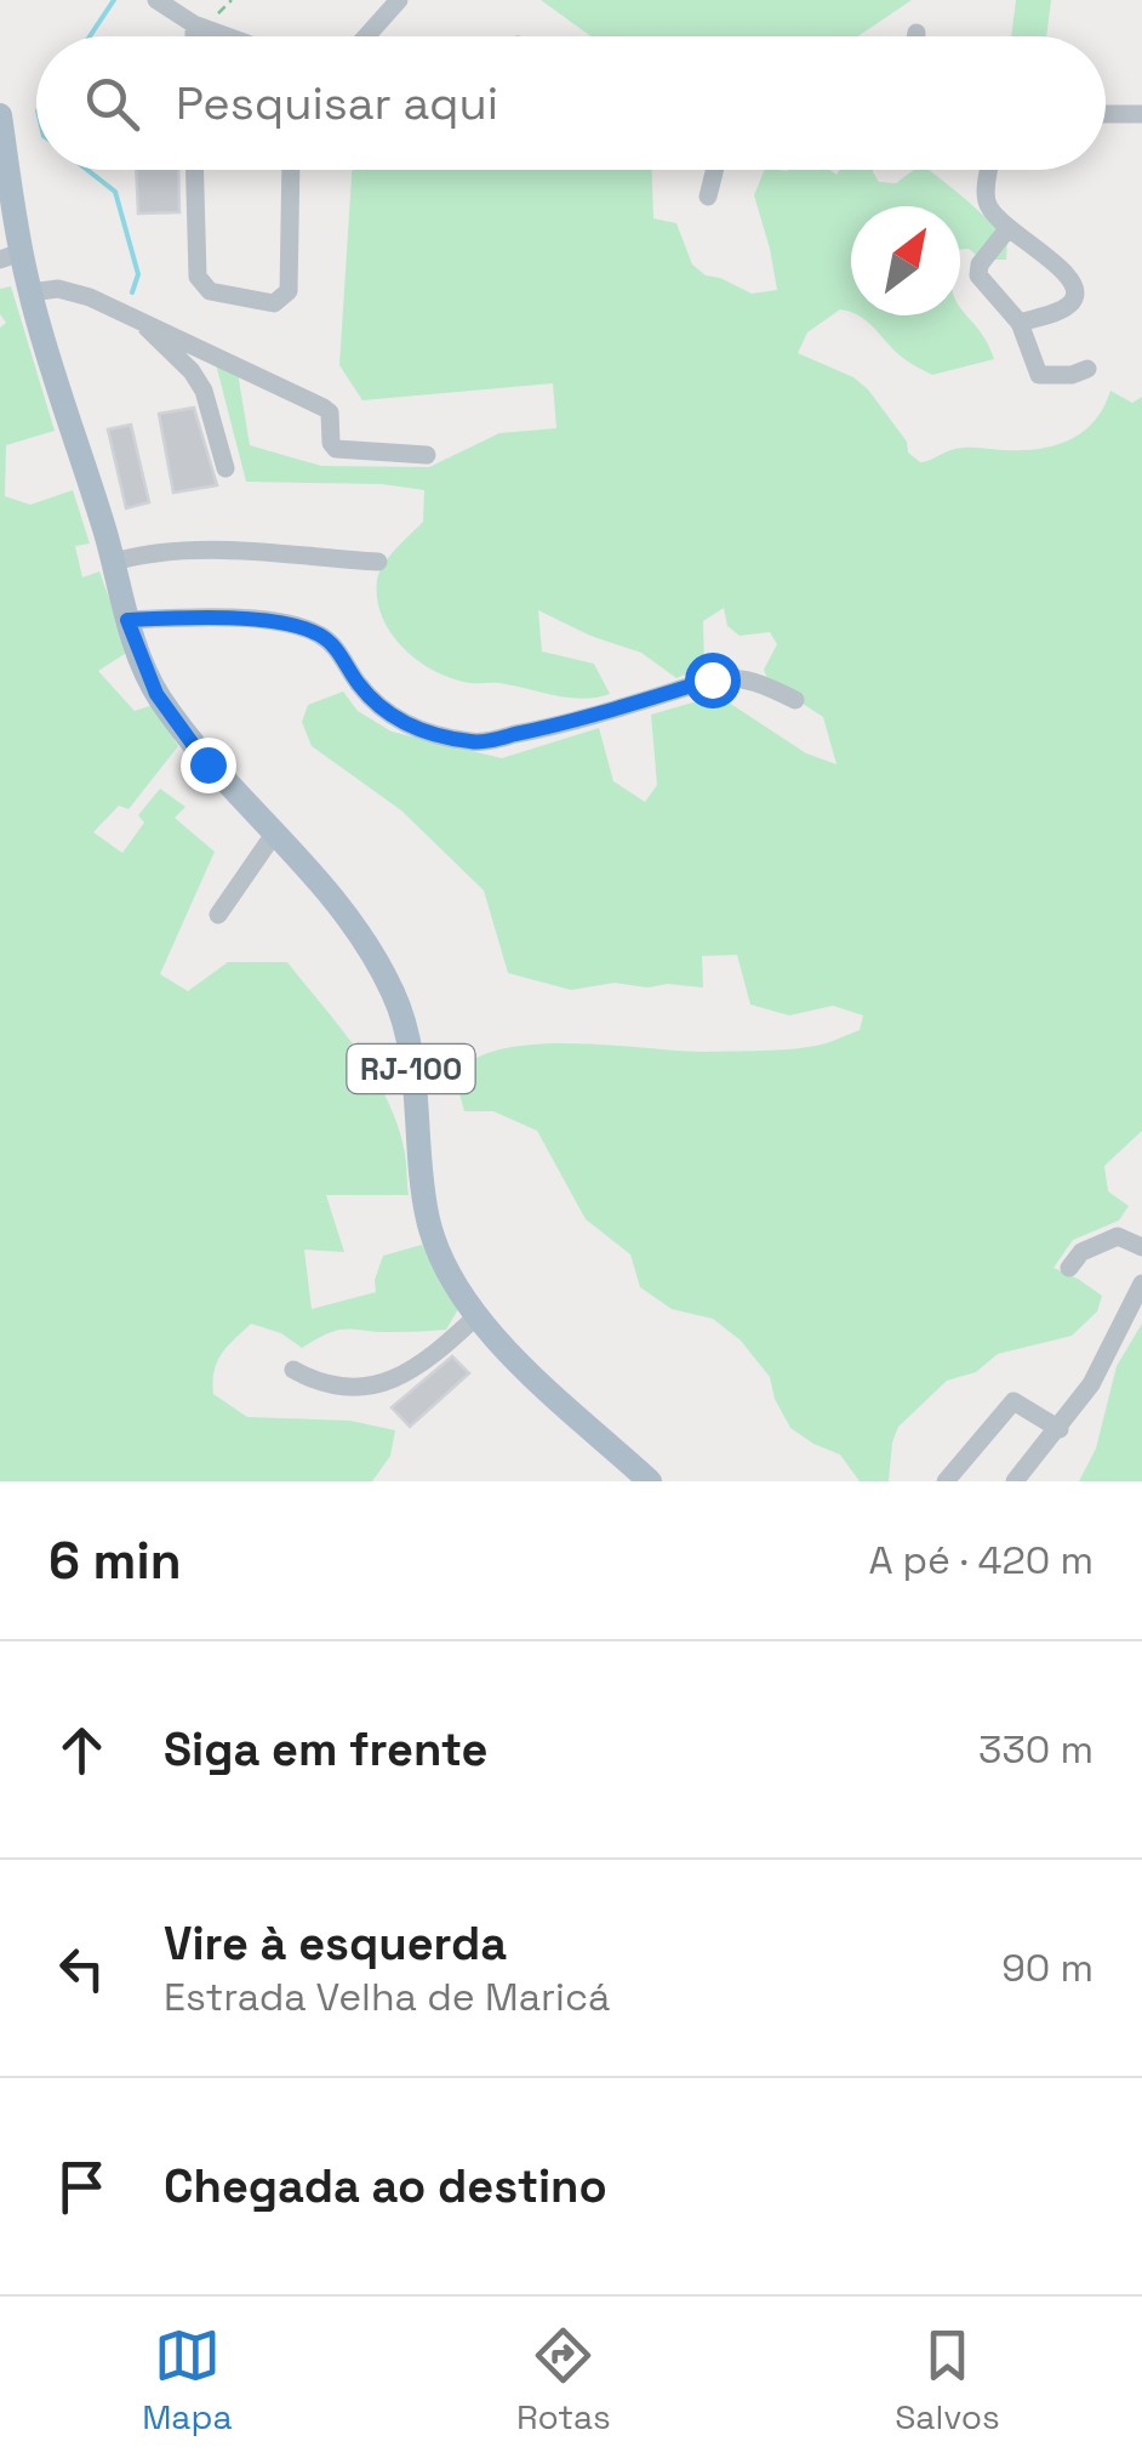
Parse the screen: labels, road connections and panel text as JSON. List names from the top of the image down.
{
  "streets": {
    "main road": ["RJ-100"]
  },
  "north": "top right",
  "page": {
    "search": "Pesquisar aqui",
    "heading": ["6 min", "A pé · 420 m"],
    "list": [
      ["Siga em frente", "330 m"],
      ["Vire à esquerda", "Estrada Velha de Maricá", "90 m"],
      "Chegada ao destino"
    ],
    "nav": ["Mapa", "Rotas", "Salvos"]
  }
}
